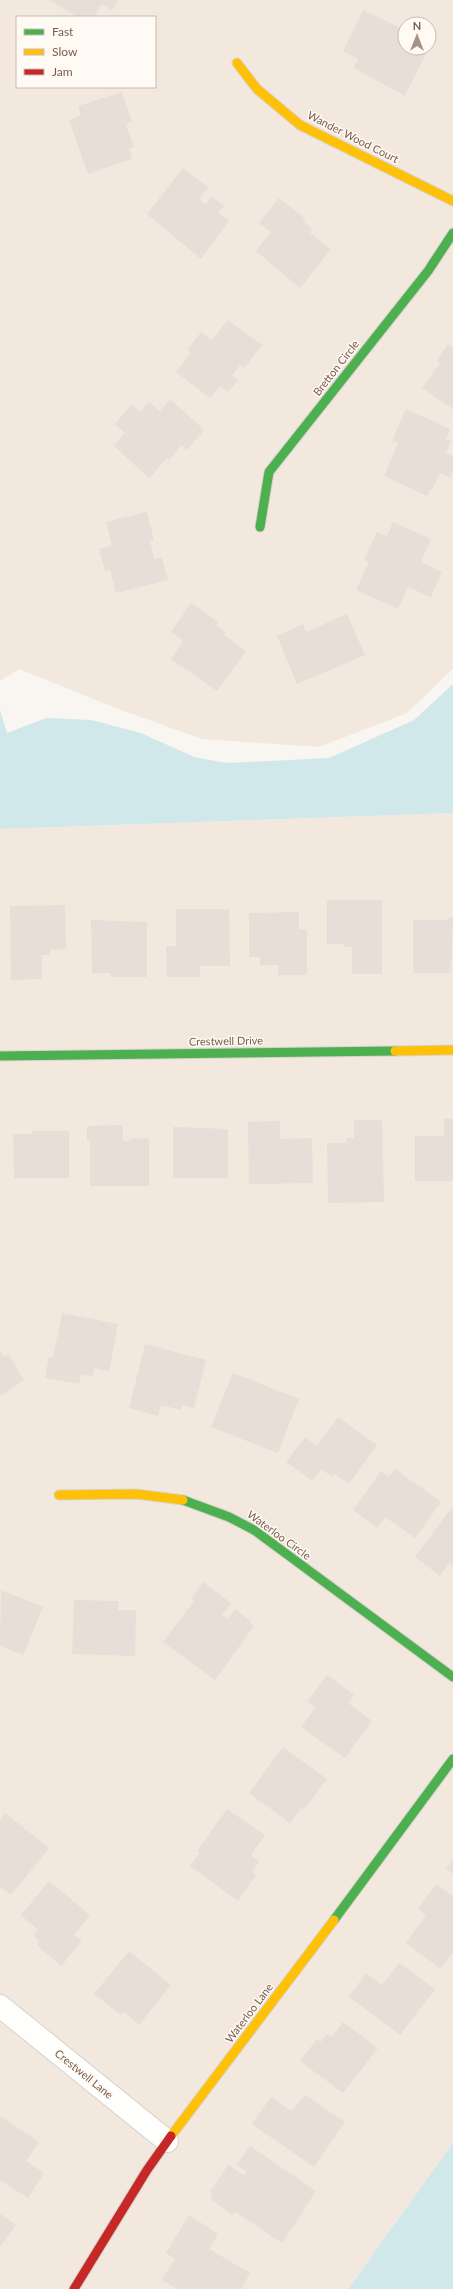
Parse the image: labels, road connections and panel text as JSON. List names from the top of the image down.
{
  "streets": {
    "street": [
      "Wander Wood Court",
      "Bretton Circle",
      "Crestwell Drive",
      "Waterloo Circle",
      "Waterloo Lane",
      "Crestwell Lane"
    ]
  },
  "crossings": [
    ["Waterloo Lane", "Crestwell Lane"]
  ],
  "legend": ["Fast", "Slow", "Jam"],
  "north": "top"
}
